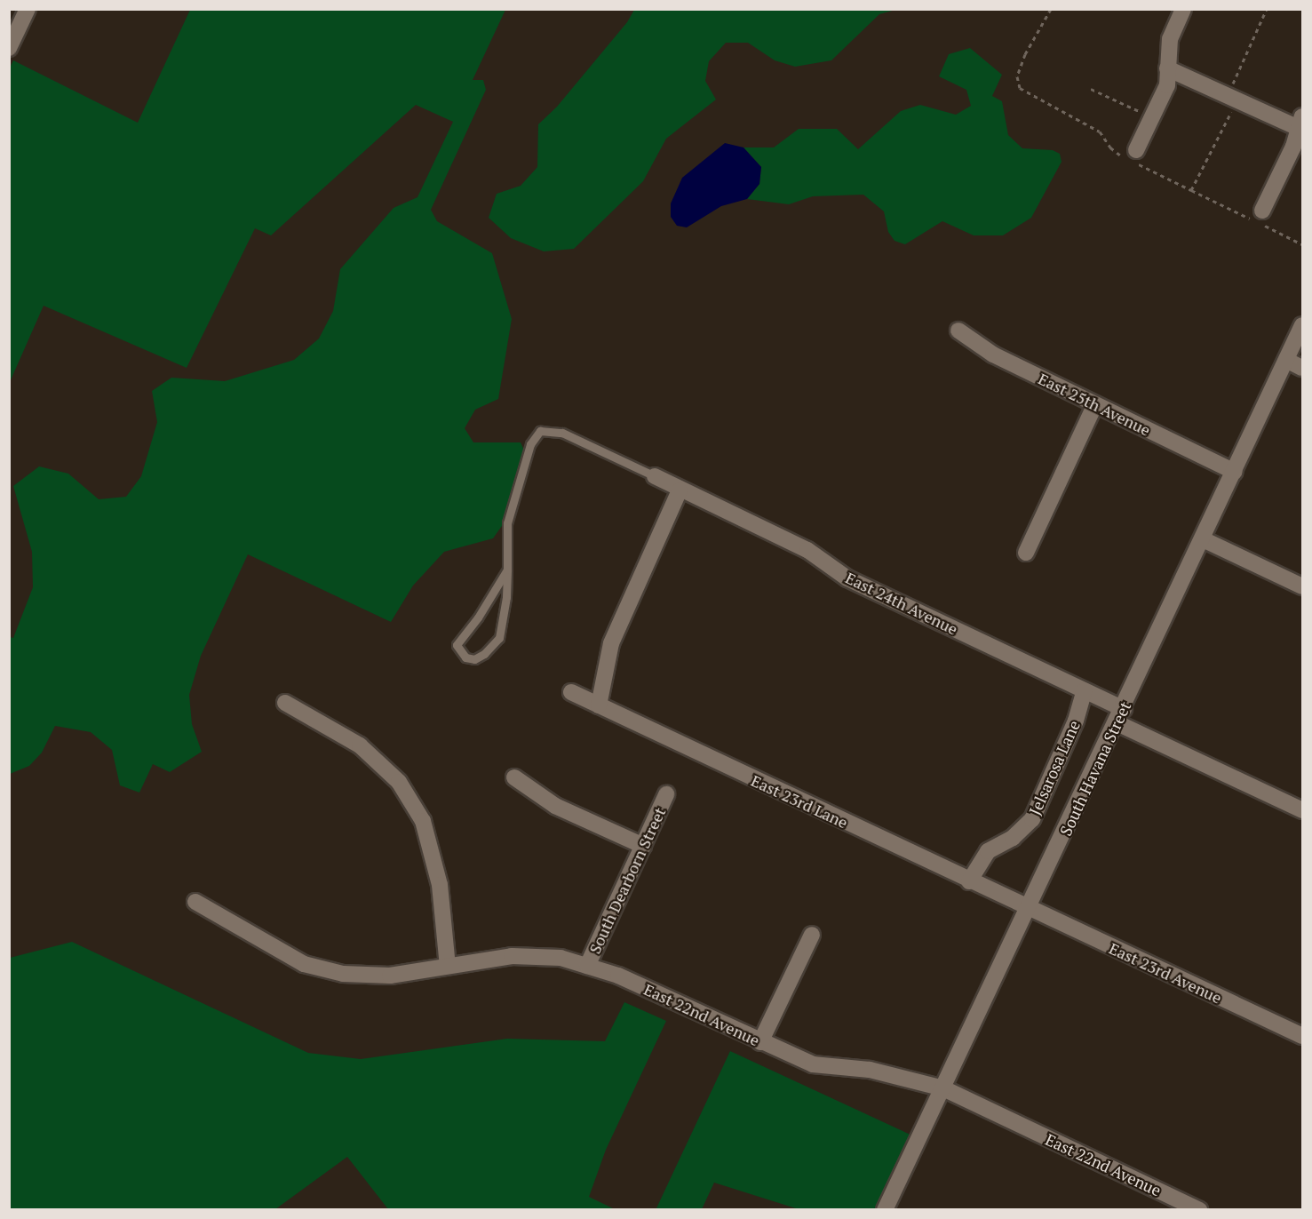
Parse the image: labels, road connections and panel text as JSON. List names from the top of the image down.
{
  "streets": {
    "street": [
      "East 25th Avenue",
      "East 24th Avenue",
      "Jelsarosa Lane",
      "South Havana Street",
      "East 23rd Lane",
      "South Dearborn Street",
      "East 23rd Avenue",
      "East 22nd Avenue"
    ]
  },
  "crossings": [
    ["East 25th Avenue", "South Havana Street"],
    ["East 24th Avenue", "Jelsarosa Lane"],
    ["East 24th Avenue", "South Havana Street"],
    ["Jelsarosa Lane", "East 23rd Lane"],
    ["South Havana Street", "East 23rd Lane"],
    ["South Havana Street", "East 23rd Avenue"],
    ["South Havana Street", "East 22nd Avenue"],
    ["East 23rd Lane", "East 23rd Avenue"],
    ["South Dearborn Street", "East 22nd Avenue"]
  ]
}
